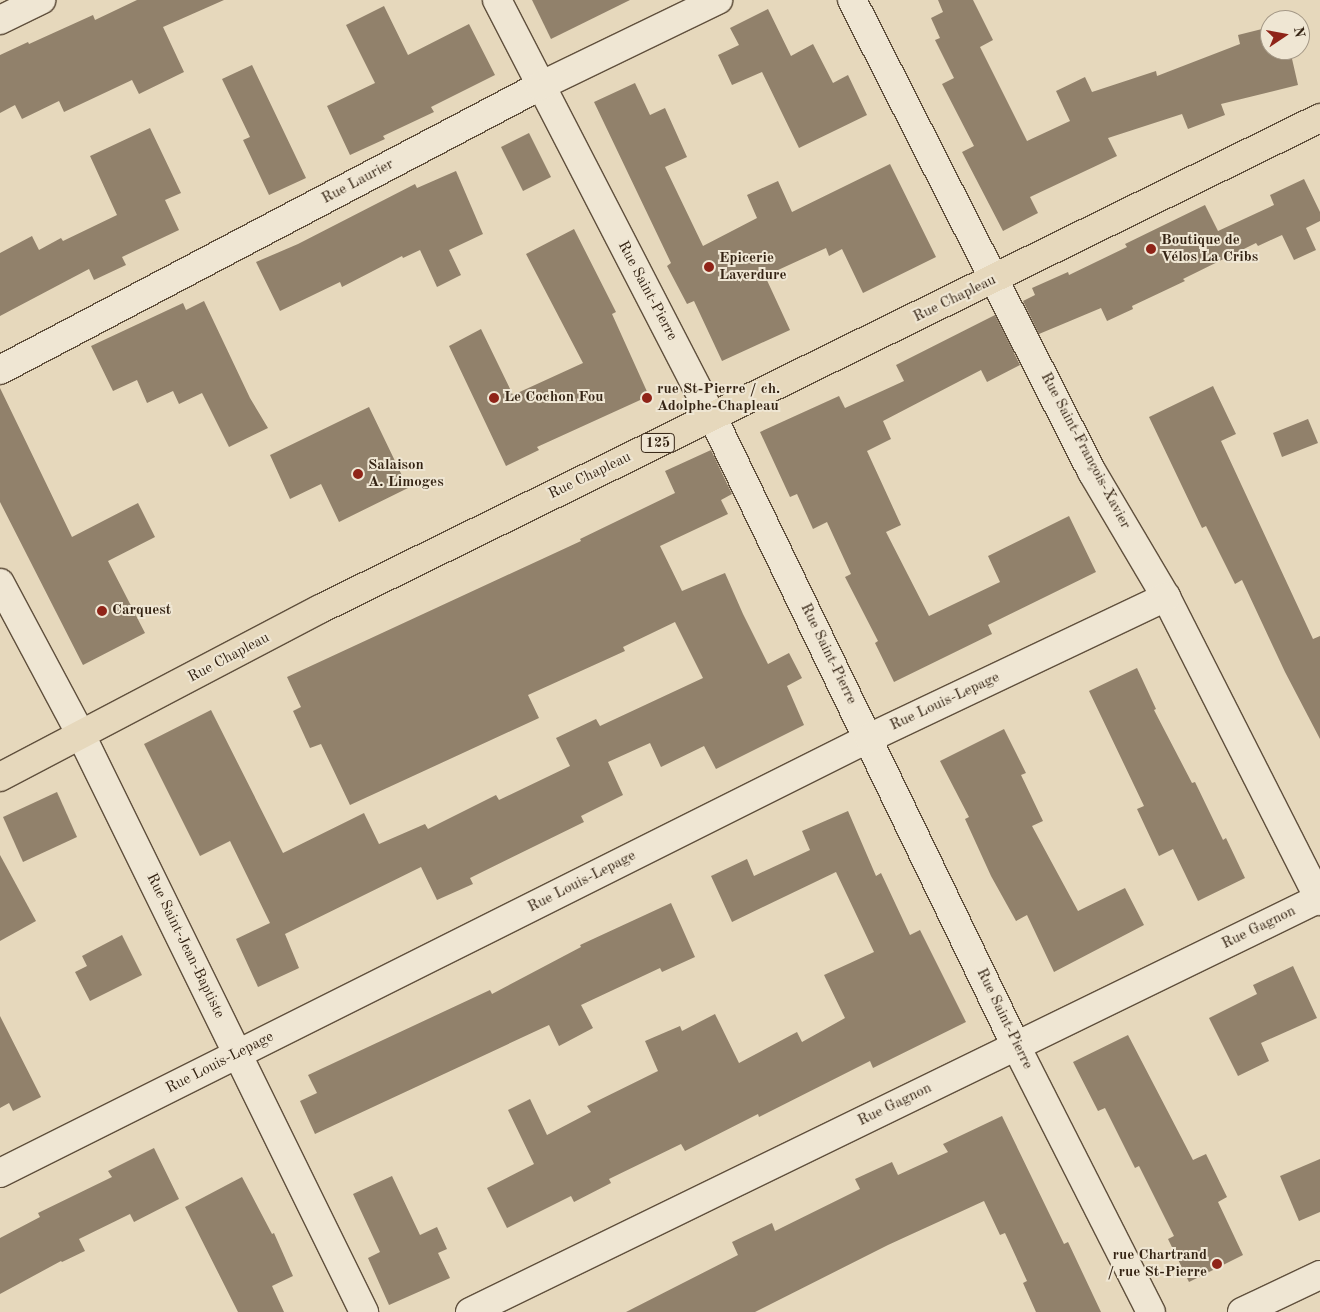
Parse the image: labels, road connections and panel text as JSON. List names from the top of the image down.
{
  "streets": {
    "main road": ["Rue Chapleau", "125"],
    "street": [
      "Rue Laurier",
      "Rue Saint-Pierre",
      "Rue Saint-François-Xavier",
      "Rue Louis-Lepage",
      "Rue Gagnon",
      "Rue Saint-Jean-Baptiste"
    ]
  },
  "crossings": [
    ["Rue Laurier", "Rue Saint-Pierre"],
    ["Rue Saint-Pierre", "Rue Chapleau"],
    ["Rue Saint-Pierre", "Rue Louis-Lepage"],
    ["Rue Saint-Pierre", "Rue Gagnon"],
    ["Rue Chapleau", "Rue Saint-François-Xavier"],
    ["Rue Chapleau", "Rue Saint-Jean-Baptiste"],
    ["Rue Saint-François-Xavier", "Rue Louis-Lepage"],
    ["Rue Saint-François-Xavier", "Rue Gagnon"],
    ["Rue Louis-Lepage", "Rue Saint-Jean-Baptiste"]
  ],
  "places": [
    "Boutique de Vélos La Cribs",
    "Epicerie Laverdure",
    "Le Cochon Fou",
    "rue St-Pierre / ch. Adolphe-Chapleau",
    "Salaison A. Limoges",
    "Carquest",
    "rue Chartrand / rue St-Pierre"
  ],
  "north": "right"
}
